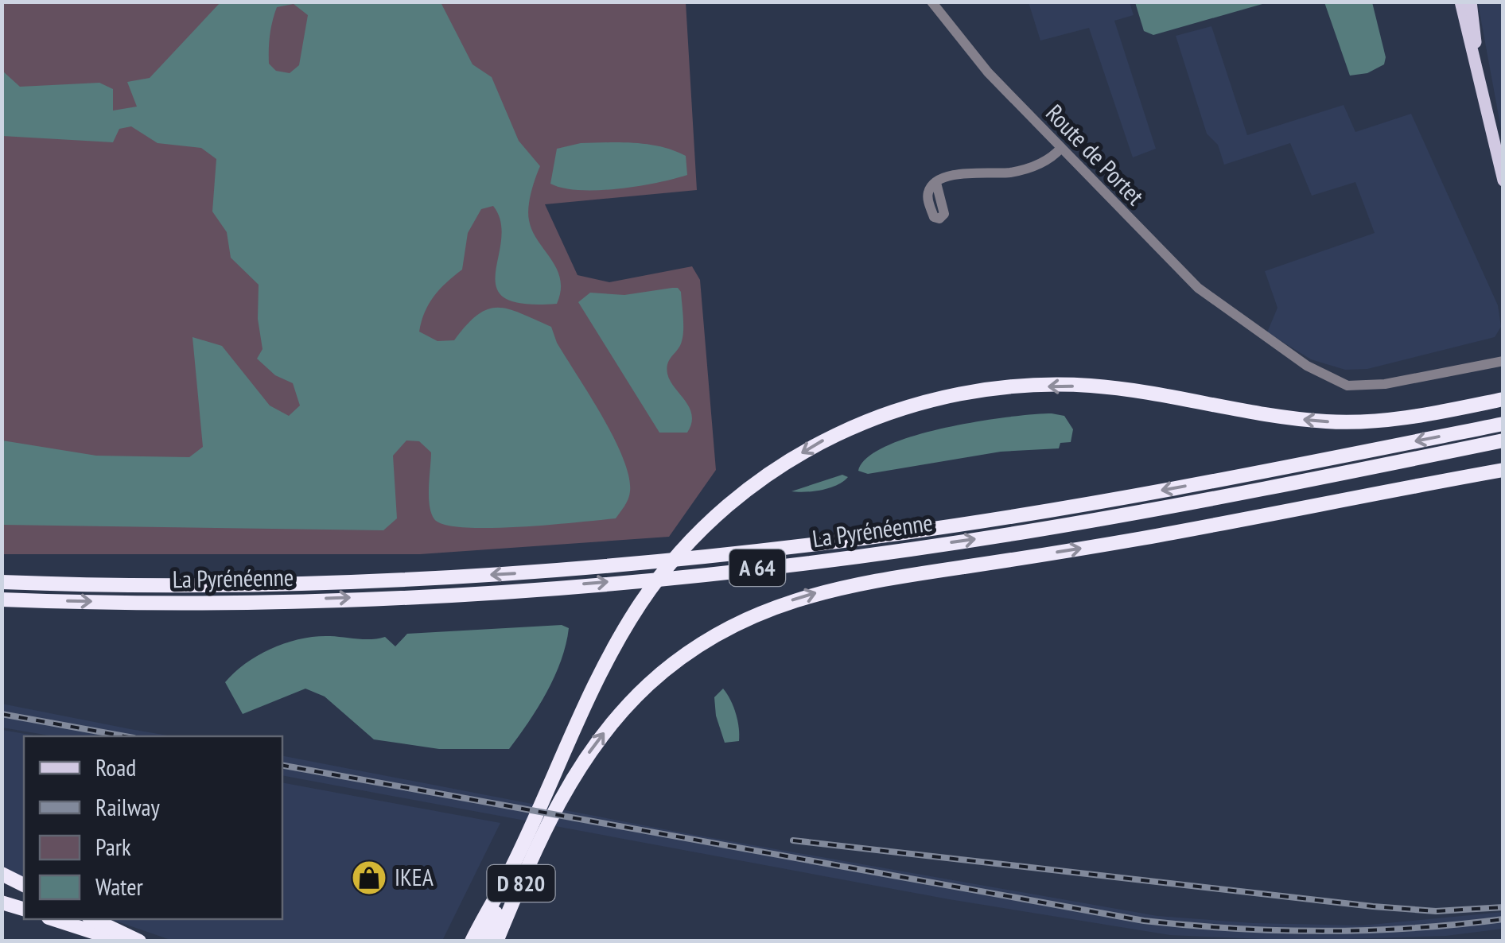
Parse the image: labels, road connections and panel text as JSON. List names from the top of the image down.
{
  "streets": {
    "highway": ["La Pyrénéenne", "A 64", "D 820"],
    "street": ["Route de Portet"]
  },
  "places": {
    "shop": ["IKEA"]
  },
  "legend": [
    "Road",
    "Railway",
    "Park",
    "Water"
  ]
}
